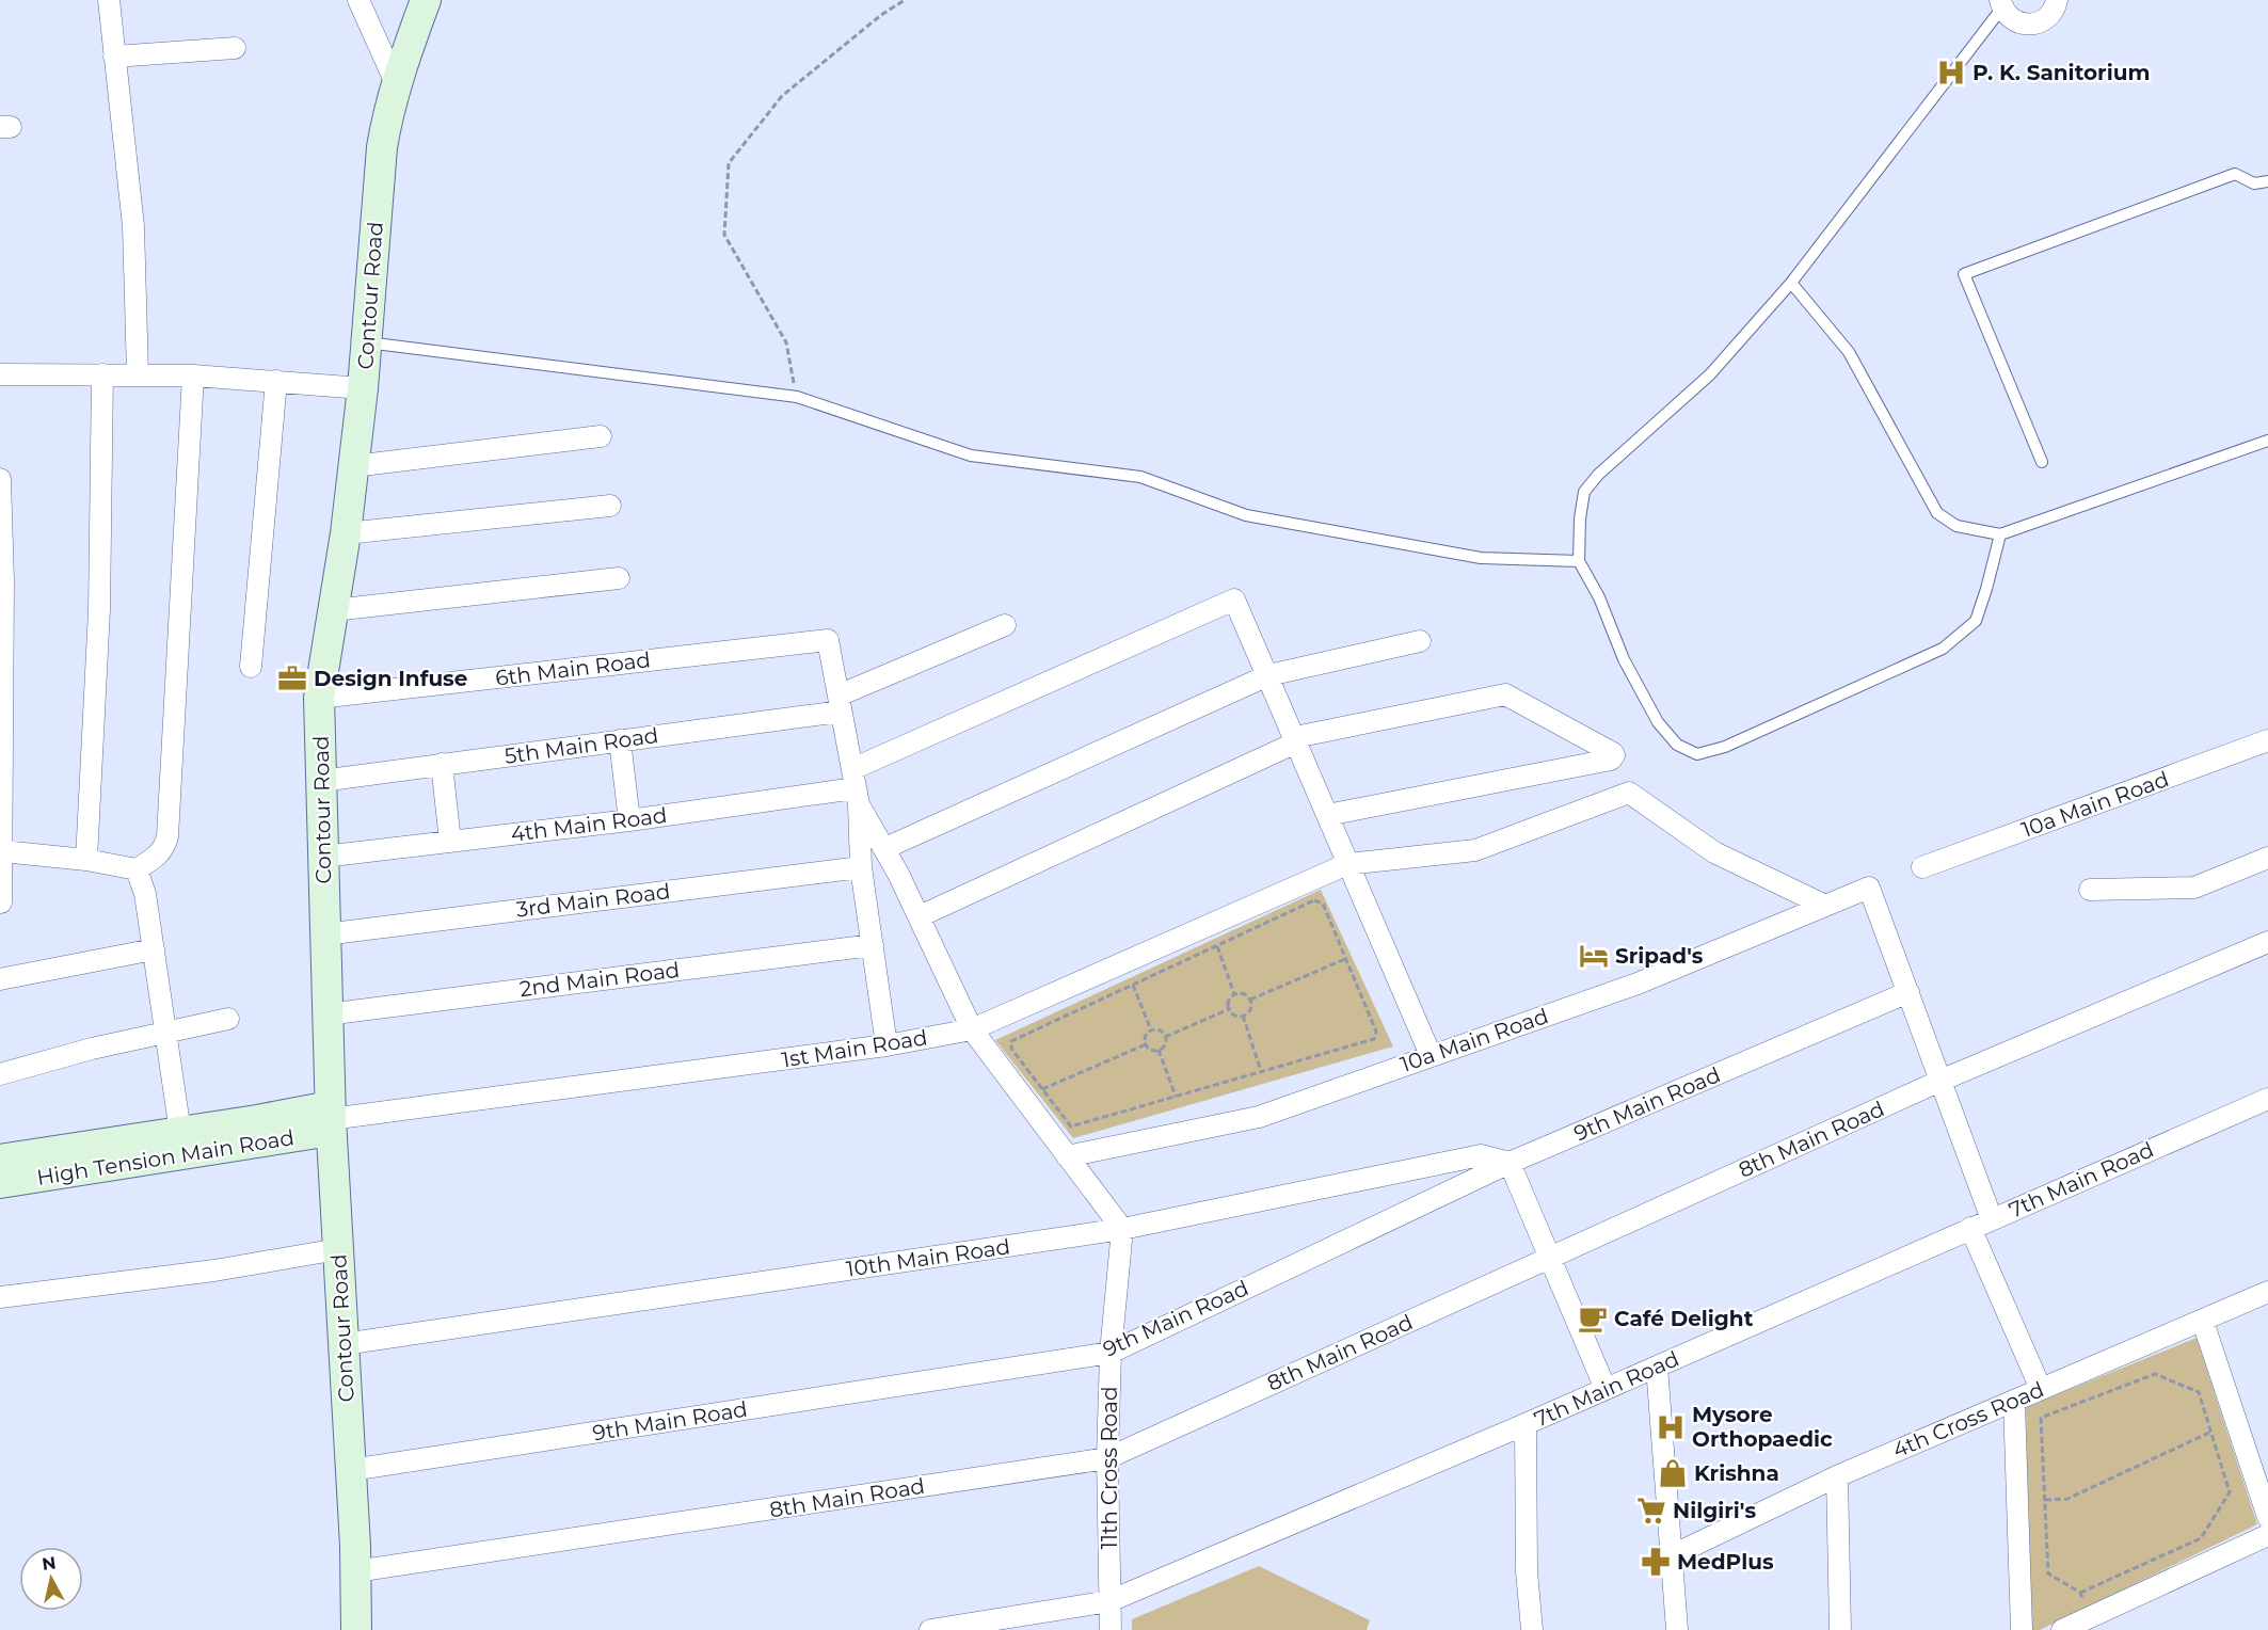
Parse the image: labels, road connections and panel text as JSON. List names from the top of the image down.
{
  "streets": {
    "main road": ["Contour Road", "High Tension Main Road"],
    "street": [
      "6th Main Road",
      "5th Main Road",
      "10a Main Road",
      "4th Main Road",
      "3rd Main Road",
      "2nd Main Road",
      "1st Main Road",
      "9th Main Road",
      "8th Main Road",
      "7th Main Road",
      "10th Main Road",
      "4th Cross Road",
      "11th Cross Road"
    ]
  },
  "crossings": [
    ["Contour Road", "6th Main Road"],
    ["Contour Road", "5th Main Road"],
    ["Contour Road", "4th Main Road"],
    ["Contour Road", "3rd Main Road"],
    ["Contour Road", "2nd Main Road"],
    ["Contour Road", "1st Main Road"],
    ["Contour Road", "9th Main Road"],
    ["Contour Road", "8th Main Road"],
    ["Contour Road", "High Tension Main Road"],
    ["Contour Road", "10th Main Road"],
    ["6th Main Road", "5th Main Road"],
    ["10a Main Road", "1st Main Road"],
    ["10a Main Road", "9th Main Road"],
    ["1st Main Road", "High Tension Main Road"],
    ["9th Main Road", "10th Main Road"],
    ["9th Main Road", "11th Cross Road"],
    ["8th Main Road", "11th Cross Road"],
    ["7th Main Road", "11th Cross Road"],
    ["10th Main Road", "11th Cross Road"]
  ],
  "places": {
    "hospital": ["P. K. Sanitorium", "Mysore Orthopaedic"],
    "office": ["Design Infuse"],
    "hotel": ["Sripad's"],
    "cafe": ["Café Delight"],
    "shop": ["Krishna"],
    "supermarket": ["Nilgiri's"],
    "pharmacy": ["MedPlus"]
  },
  "north": "top"
}
